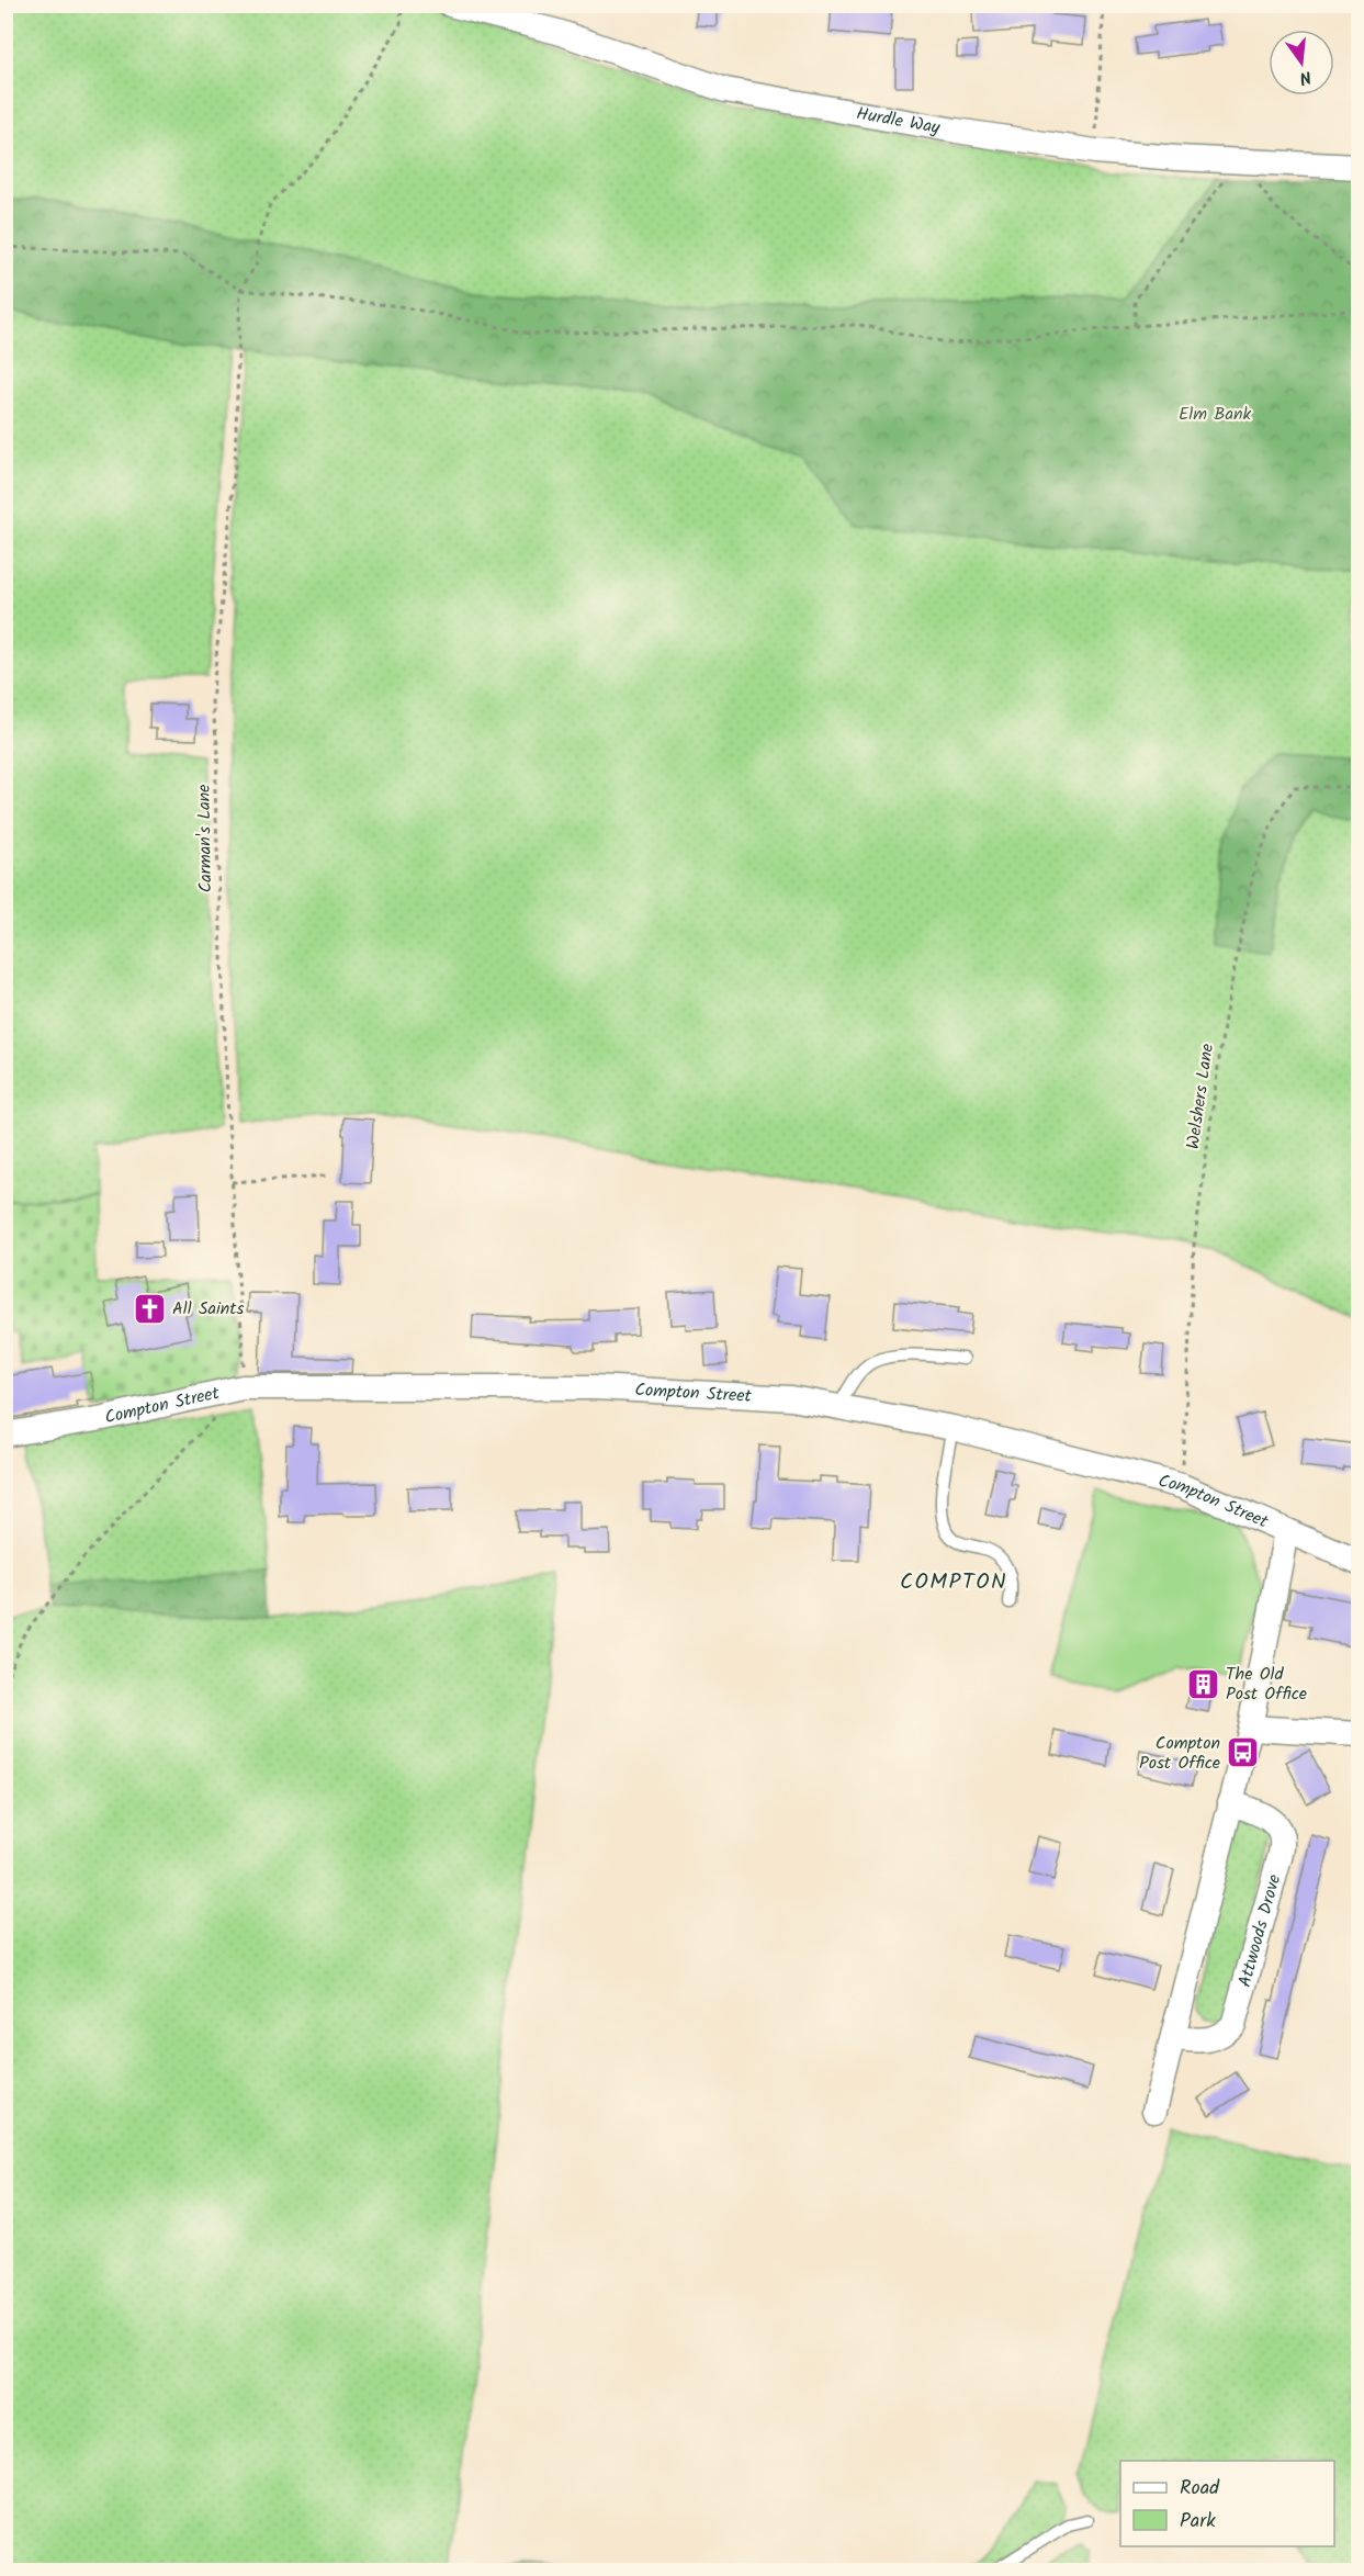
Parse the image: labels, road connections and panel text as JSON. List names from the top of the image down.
{
  "streets": {
    "street": ["Hurdle Way", "Compton Street", "Attwoods Drove"],
    "path": ["Carman's Lane", "Welshers Lane"]
  },
  "crossings": [
    ["Carman's Lane", "Compton Street"],
    ["Welshers Lane", "Compton Street"]
  ],
  "districts": ["COMPTON"],
  "parks": ["Elm Bank"],
  "places": {
    "church": ["All Saints"],
    "building": ["The Old Post Office"],
    "bus stop": ["Compton Post Office"]
  },
  "legend": ["Road", "Park"],
  "north": "bottom"
}
